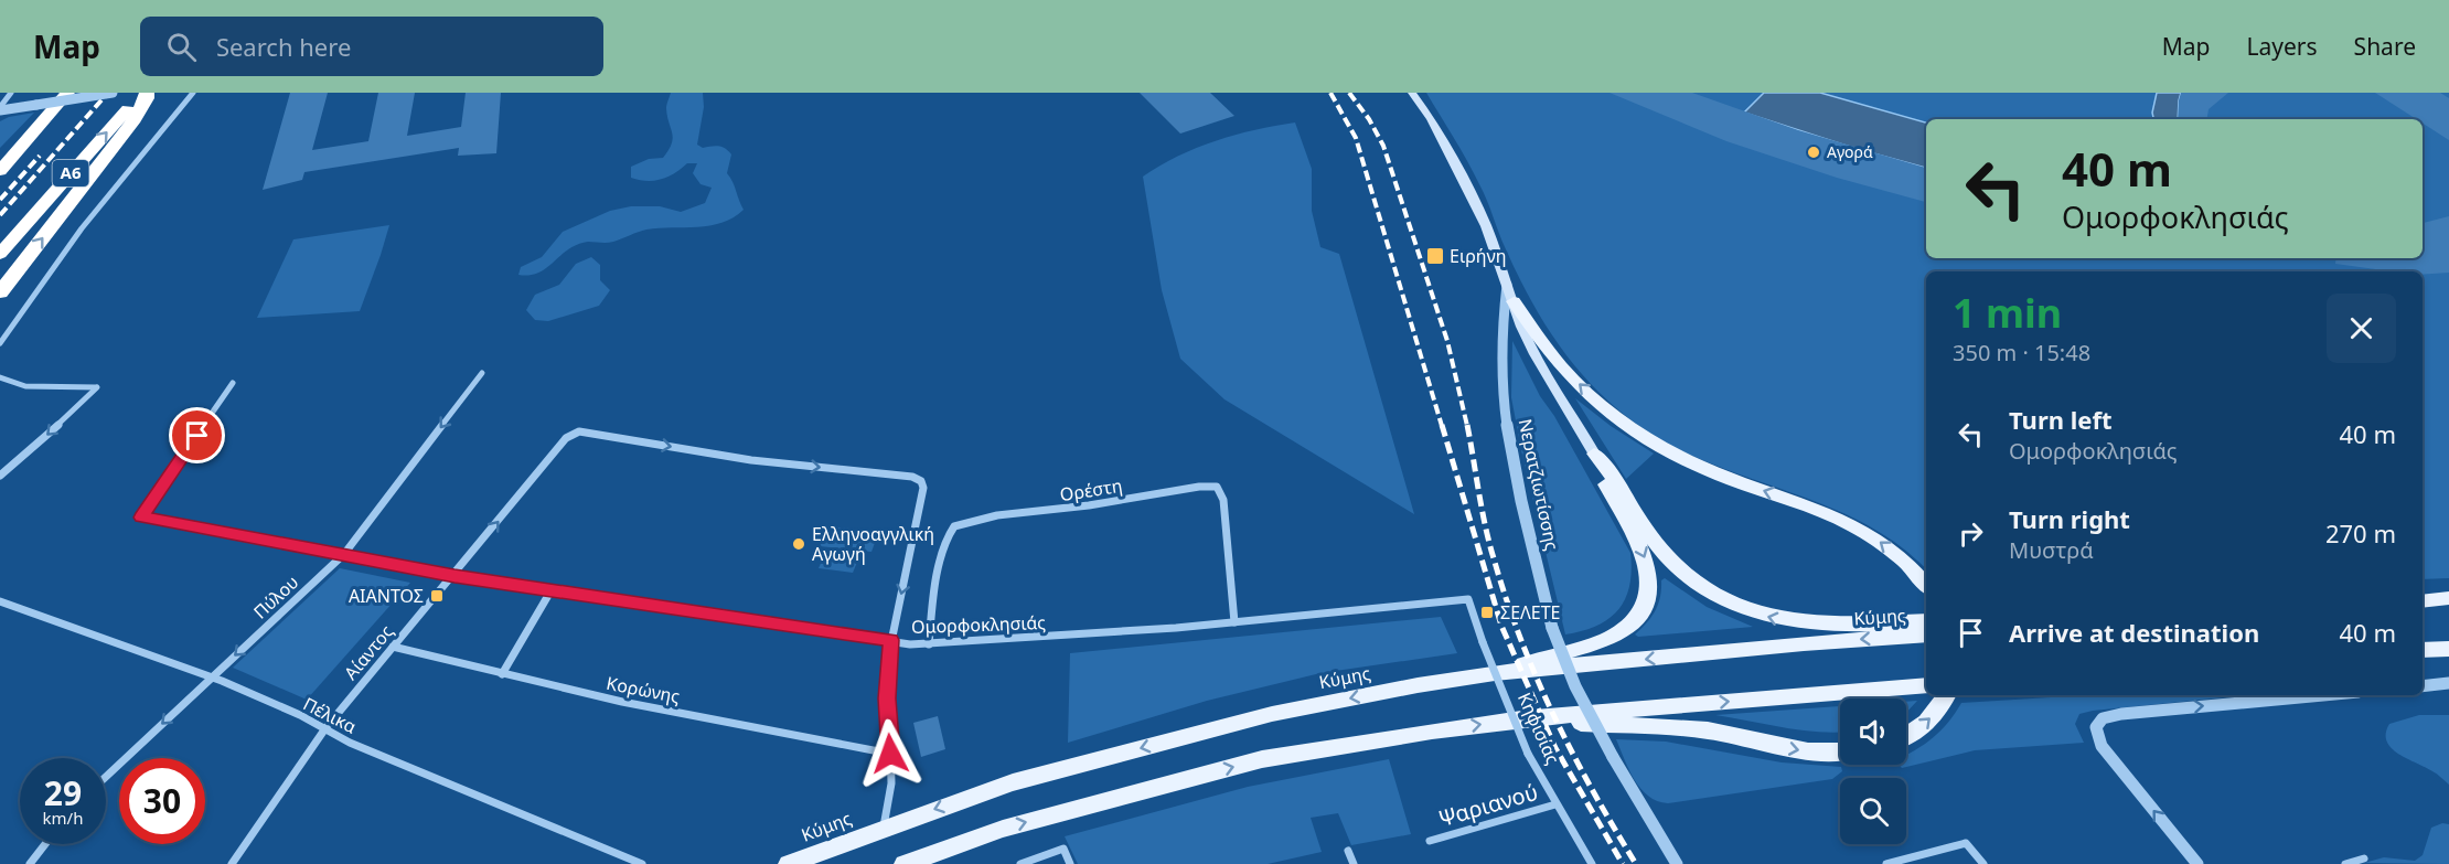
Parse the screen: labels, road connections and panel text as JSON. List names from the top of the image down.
{
  "streets": {
    "highway": ["Α6"],
    "main road": ["Νερατζιωτίσσης", "Κύμης"],
    "street": [
      "Ορέστη",
      "Πύλου",
      "Ομορφοκλησιάς",
      "Αίαντος",
      "Κορώνης",
      "Πέλικα",
      "Κηφισίας",
      "Ψαριανού"
    ]
  },
  "crossings": [
    ["Ορέστη", "Ομορφοκλησιάς"],
    ["Πύλου", "Ομορφοκλησιάς"],
    ["Πύλου", "Πέλικα"],
    ["Ομορφοκλησιάς", "Αίαντος"],
    ["Ομορφοκλησιάς", "Κηφισίας"],
    ["Αίαντος", "Κορώνης"],
    ["Αίαντος", "Πέλικα"],
    ["Κηφισίας", "Ψαριανού"]
  ],
  "one_way": ["Πύλου"],
  "places": {
    "other": ["Αγορά", "Ελληνοαγγλική Αγωγή"],
    "transit": ["Ειρήνη", "ΑΙΑΝΤΟΣ", "ΣΕΛΕΤΕ"]
  },
  "page": {
    "header": "Map",
    "search": "Search here",
    "nav": ["Map", "Layers", "Share"],
    "turn": ["40 m", "Ομορφοκλησιάς"],
    "heading": ["1 min", "350 m · 15:48"],
    "list": [
      {
        "name": "Turn left",
        "note": "Ομορφοκλησιάς",
        "value": "40 m"
      },
      {
        "name": "Turn right",
        "note": "Μυστρά",
        "value": "270 m"
      },
      {
        "name": "Arrive at destination",
        "value": "40 m"
      }
    ],
    "speed": "29 km/h",
    "limit": "30"
  }
}
